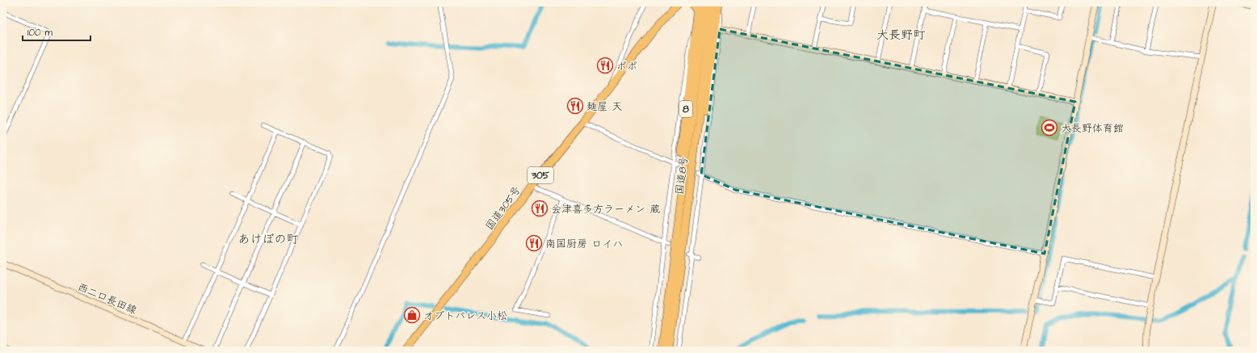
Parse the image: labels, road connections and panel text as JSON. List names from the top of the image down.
{
  "streets": {
    "highway": [
      "8",
      "305",
      "国道8号",
      "国道305号"
    ],
    "street": ["西二口長田線"]
  },
  "crossings": [
    ["8", "国道8号"]
  ],
  "districts": ["大長野町", "あけぼの町"],
  "places": {
    "restaurant": [
      "ポポ",
      "麺屋 天",
      "会津喜多方ラーメン 蔵",
      "南国厨房 ロイハ"
    ],
    "sports": ["大長野体育館"],
    "shop": ["オプトパレス小松"]
  },
  "scale_bar": "100 m"
}
